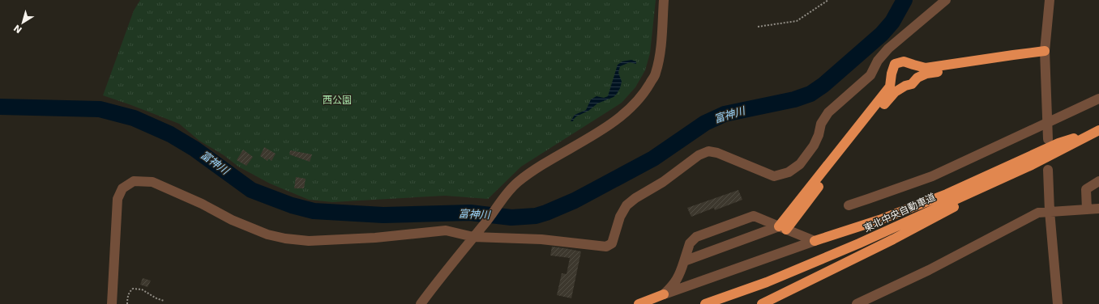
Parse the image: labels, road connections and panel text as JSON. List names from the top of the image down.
{
  "streets": {
    "highway": ["東北中央自動車道"]
  },
  "water": ["富神川"],
  "parks": ["西公園"],
  "north": "bottom left"
}
